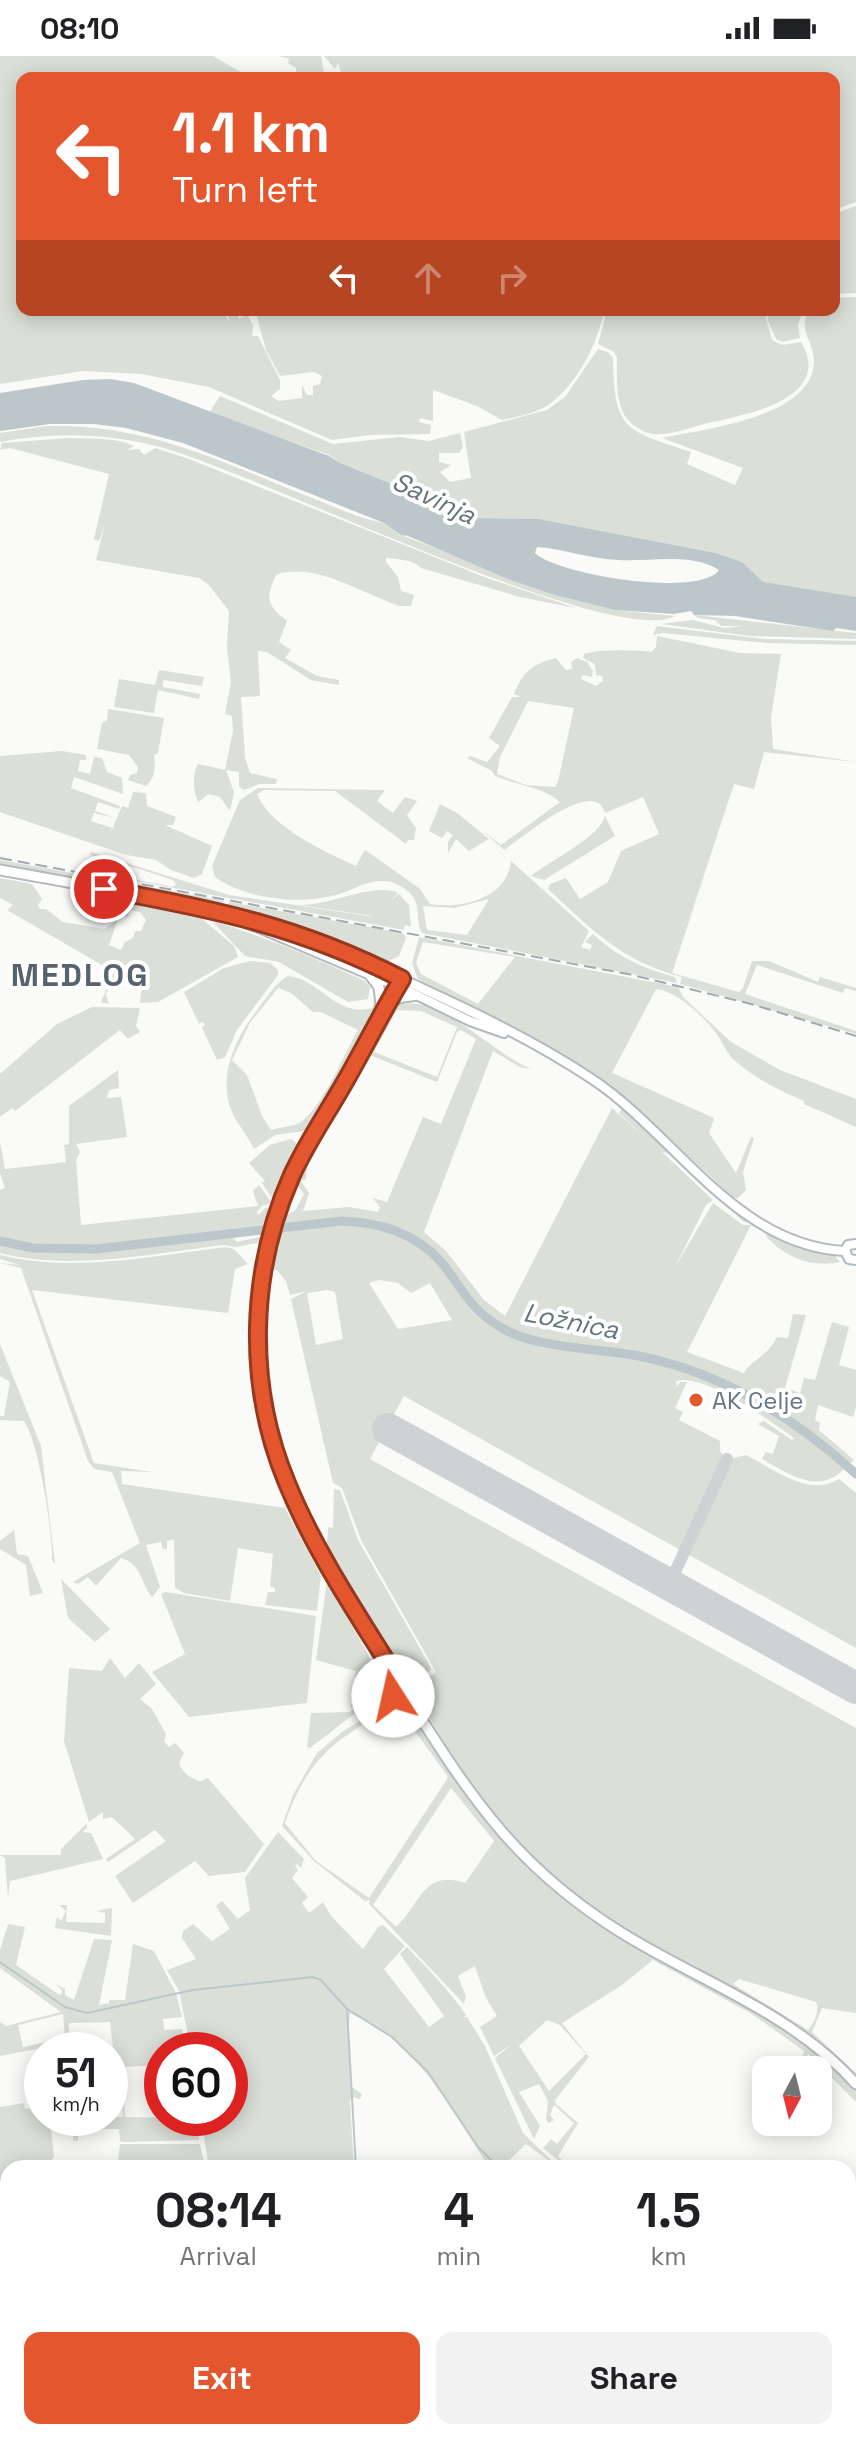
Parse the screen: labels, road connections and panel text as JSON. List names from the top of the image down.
{
  "districts": ["MEDLOG"],
  "water": ["Savinja", "Ložnica"],
  "places": ["AK Celje"],
  "north": "bottom",
  "page": {
    "status": "08:10",
    "turn": ["1.1 km", "Turn left"],
    "speed": "51 km/h",
    "limit": "60",
    "eta": [
      "08:14",
      "Arrival",
      "4",
      "min",
      "1.5",
      "km"
    ],
    "buttons": ["Exit", "Share"]
  }
}
